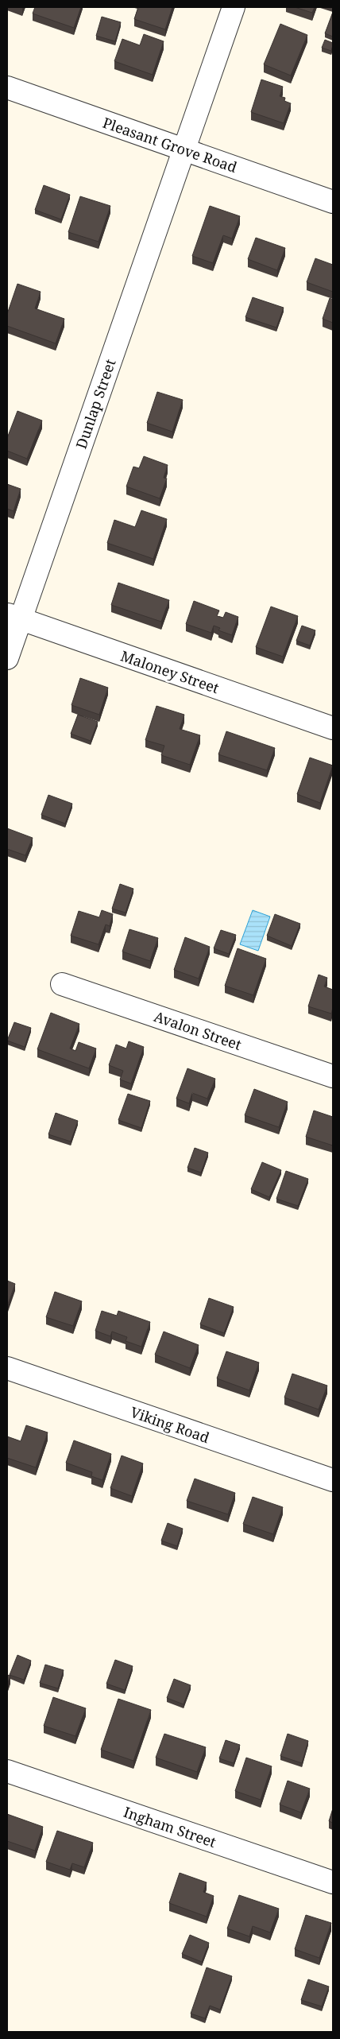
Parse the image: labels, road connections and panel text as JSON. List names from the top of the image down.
{
  "streets": {
    "street": [
      "Pleasant Grove Road",
      "Dunlap Street",
      "Maloney Street",
      "Avalon Street",
      "Viking Road",
      "Ingham Street"
    ]
  },
  "crossings": [
    ["Pleasant Grove Road", "Dunlap Street"],
    ["Dunlap Street", "Maloney Street"]
  ]
}
